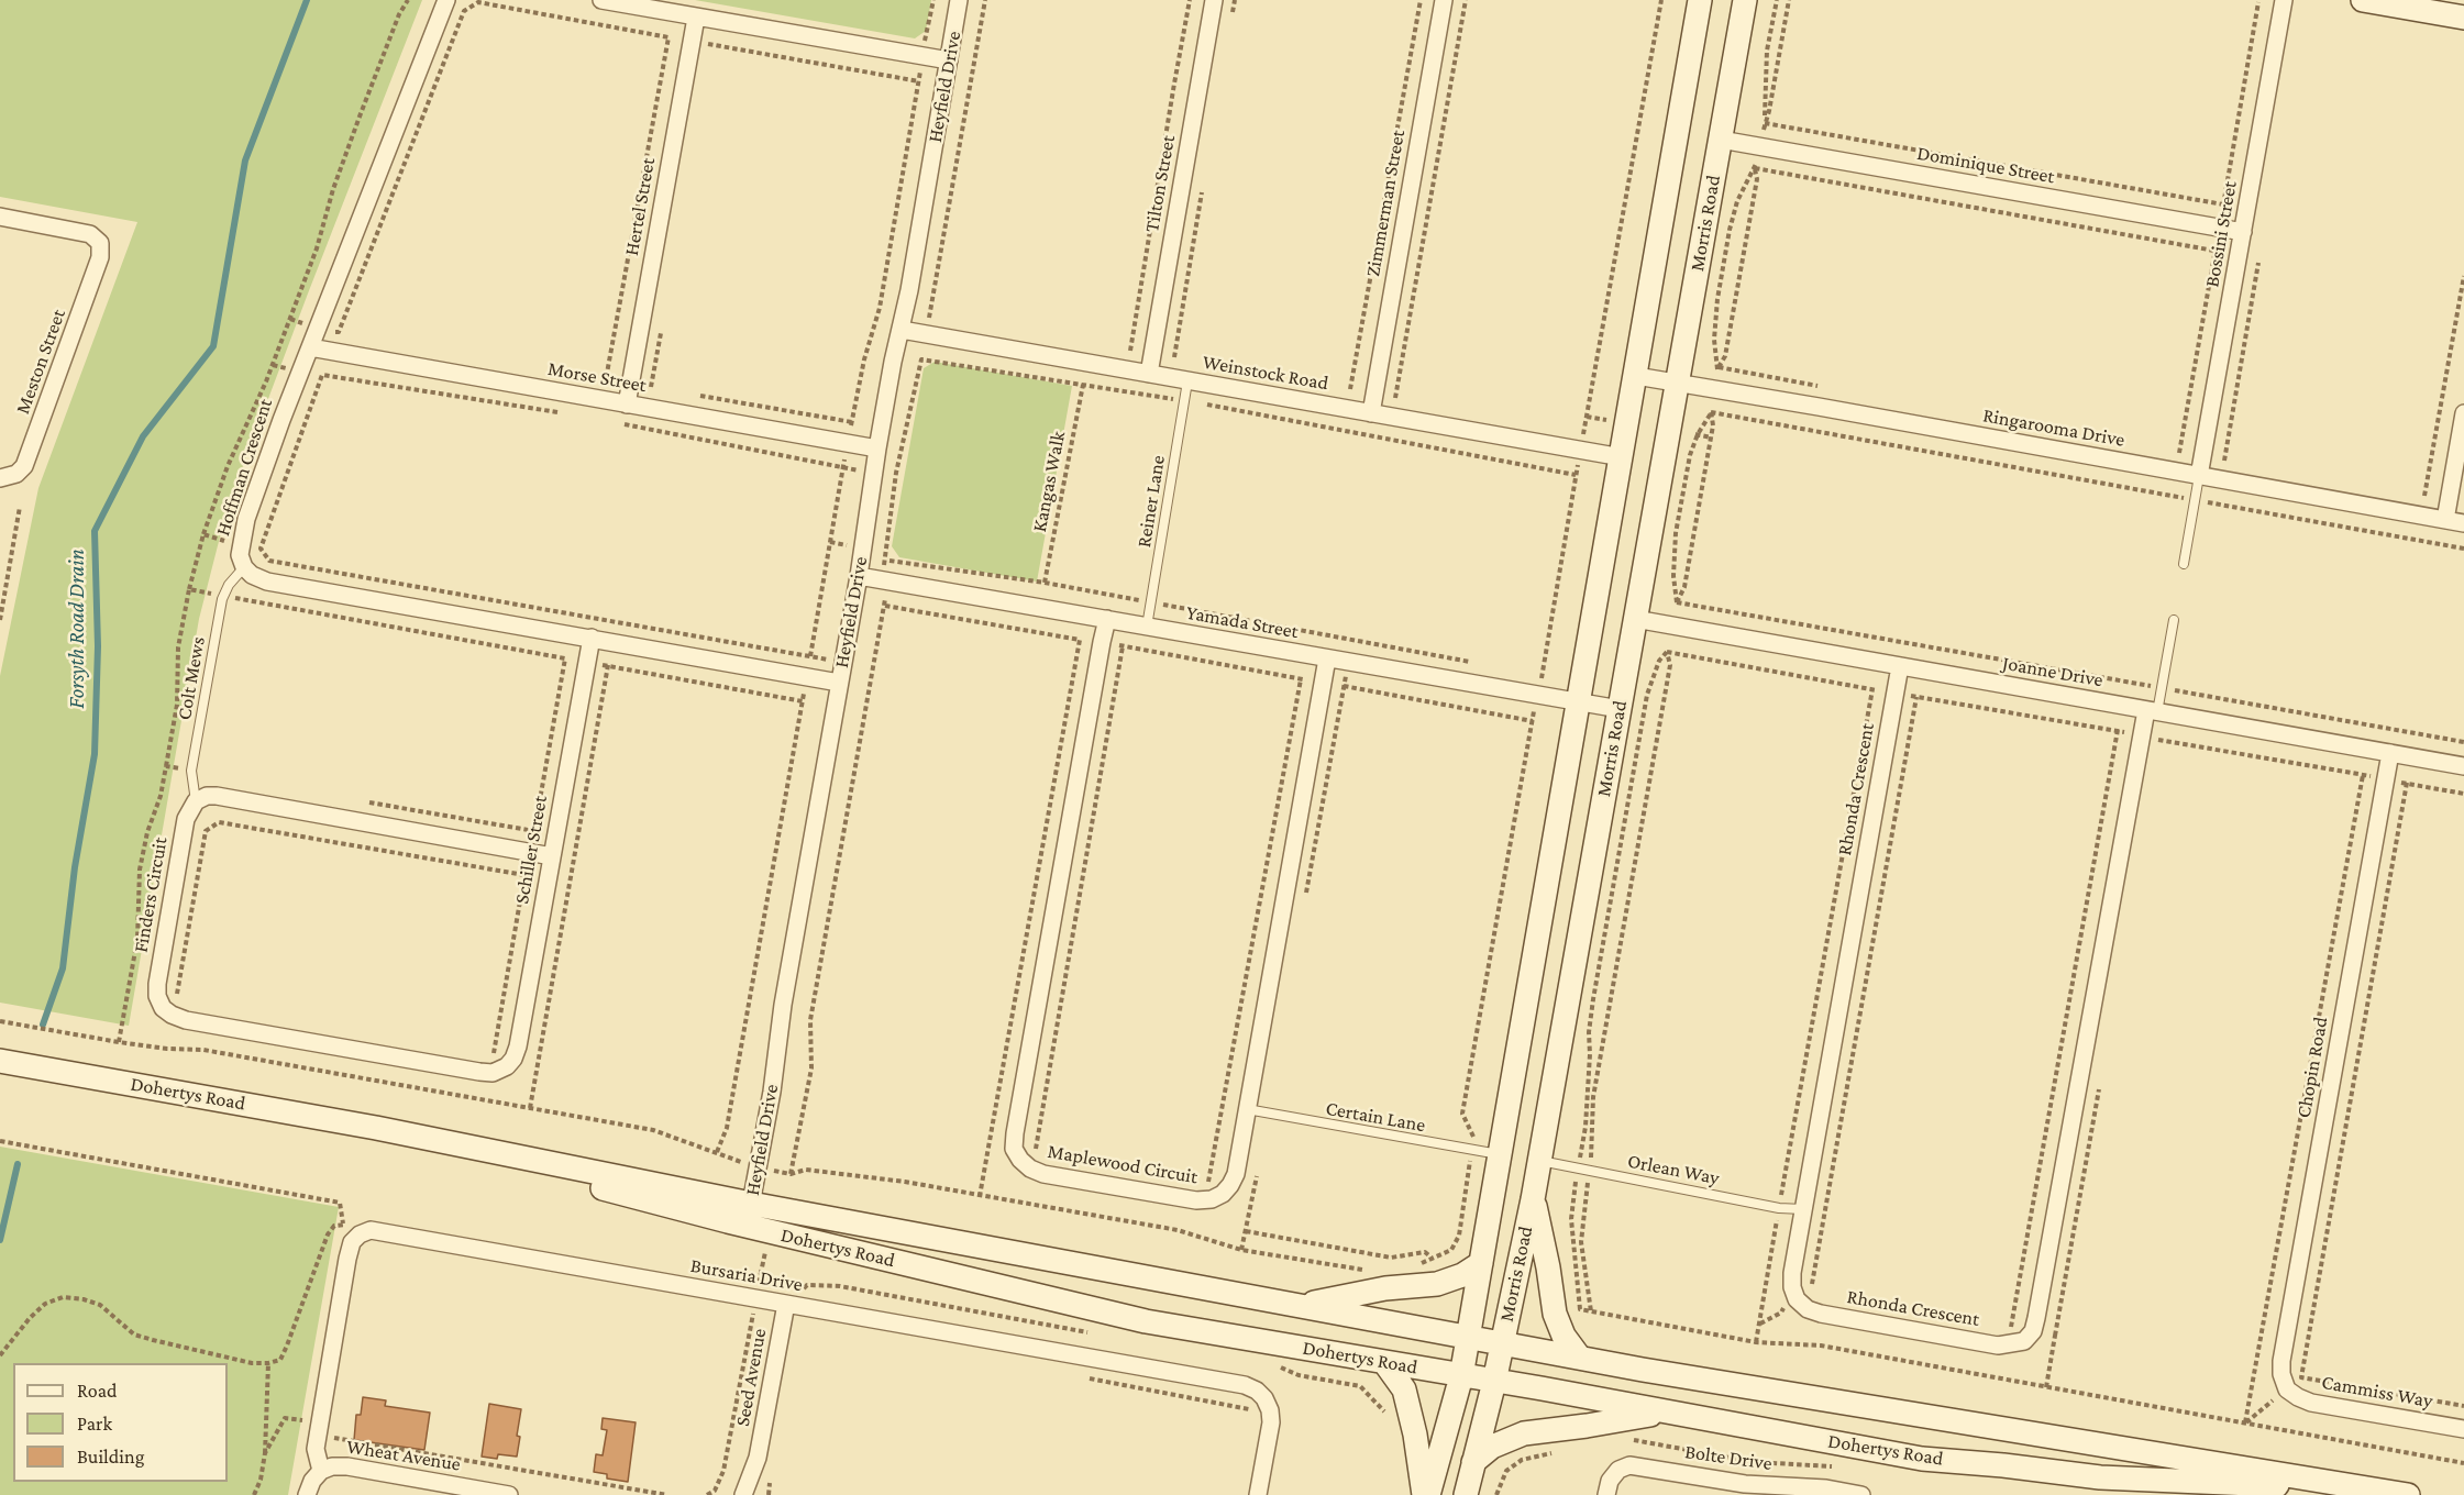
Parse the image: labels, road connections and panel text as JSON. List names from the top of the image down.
{
  "streets": {
    "main road": ["Morris Road", "Dohertys Road"],
    "street": [
      "Heyfield Drive",
      "Dominique Street",
      "Tilton Street",
      "Zimmerman Street",
      "Hertel Street",
      "Bossini Street",
      "Meston Street",
      "Weinstock Road",
      "Morse Street",
      "Ringarooma Drive",
      "Hoffman Crescent",
      "Yamada Street",
      "Joanne Drive",
      "Rhonda Crescent",
      "Schiller Street",
      "Finders Circuit",
      "Chopin Road",
      "Maplewood Circuit",
      "Bursaria Drive",
      "Seed Avenue",
      "Cammiss Way",
      "Wheat Avenue",
      "Bolte Drive"
    ],
    "lane": [
      "Reiner Lane",
      "Colt Mews",
      "Certain Lane",
      "Orlean Way"
    ],
    "path": ["Kangas Walk"]
  },
  "crossings": [
    ["Heyfield Drive", "Weinstock Road"],
    ["Heyfield Drive", "Morse Street"],
    ["Heyfield Drive", "Yamada Street"],
    ["Heyfield Drive", "Dohertys Road"],
    ["Dominique Street", "Morris Road"],
    ["Dominique Street", "Bossini Street"],
    ["Tilton Street", "Weinstock Road"],
    ["Zimmerman Street", "Weinstock Road"],
    ["Hertel Street", "Morse Street"],
    ["Morris Road", "Weinstock Road"],
    ["Morris Road", "Ringarooma Drive"],
    ["Morris Road", "Yamada Street"],
    ["Morris Road", "Joanne Drive"],
    ["Morris Road", "Dohertys Road"],
    ["Morris Road", "Certain Lane"],
    ["Morris Road", "Orlean Way"],
    ["Bossini Street", "Ringarooma Drive"],
    ["Weinstock Road", "Reiner Lane"],
    ["Morse Street", "Hoffman Crescent"],
    ["Hoffman Crescent", "Colt Mews"],
    ["Reiner Lane", "Yamada Street"],
    ["Yamada Street", "Maplewood Circuit"],
    ["Joanne Drive", "Rhonda Crescent"],
    ["Joanne Drive", "Chopin Road"],
    ["Colt Mews", "Finders Circuit"],
    ["Rhonda Crescent", "Orlean Way"],
    ["Schiller Street", "Finders Circuit"],
    ["Chopin Road", "Cammiss Way"],
    ["Certain Lane", "Maplewood Circuit"],
    ["Bursaria Drive", "Seed Avenue"]
  ],
  "water": ["Forsyth Road Drain"],
  "legend": ["Road", "Park", "Building"]
}
